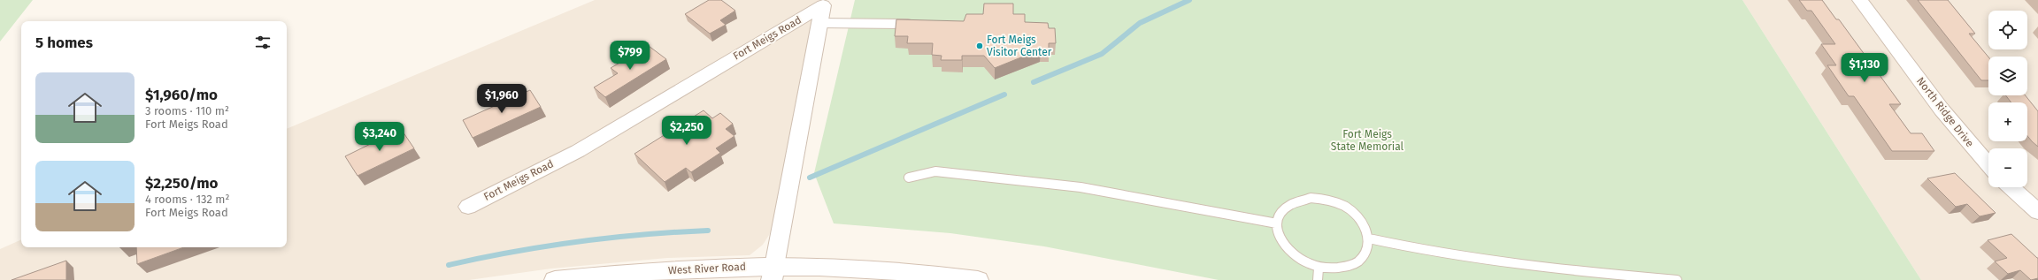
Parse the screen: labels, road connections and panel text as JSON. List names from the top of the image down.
{
  "streets": {
    "main road": ["West River Road"],
    "street": ["Fort Meigs Road", "North Ridge Drive"]
  },
  "crossings": [
    ["Fort Meigs Road", "West River Road"]
  ],
  "parks": ["Fort Meigs State Memorial"],
  "places": ["Fort Meigs Visitor Center"],
  "page": {
    "map_buttons": ["+", "−"],
    "heading": "5 homes",
    "price": [
      "$799",
      "$1,130",
      "$1,960",
      "$2,250",
      "$3,240"
    ],
    "list": [
      {
        "name": "$1,960/mo",
        "note": "3 rooms · 110 m² · Fort Meigs Road"
      },
      {
        "name": "$2,250/mo",
        "note": "4 rooms · 132 m² · Fort Meigs Road"
      }
    ]
  }
}
